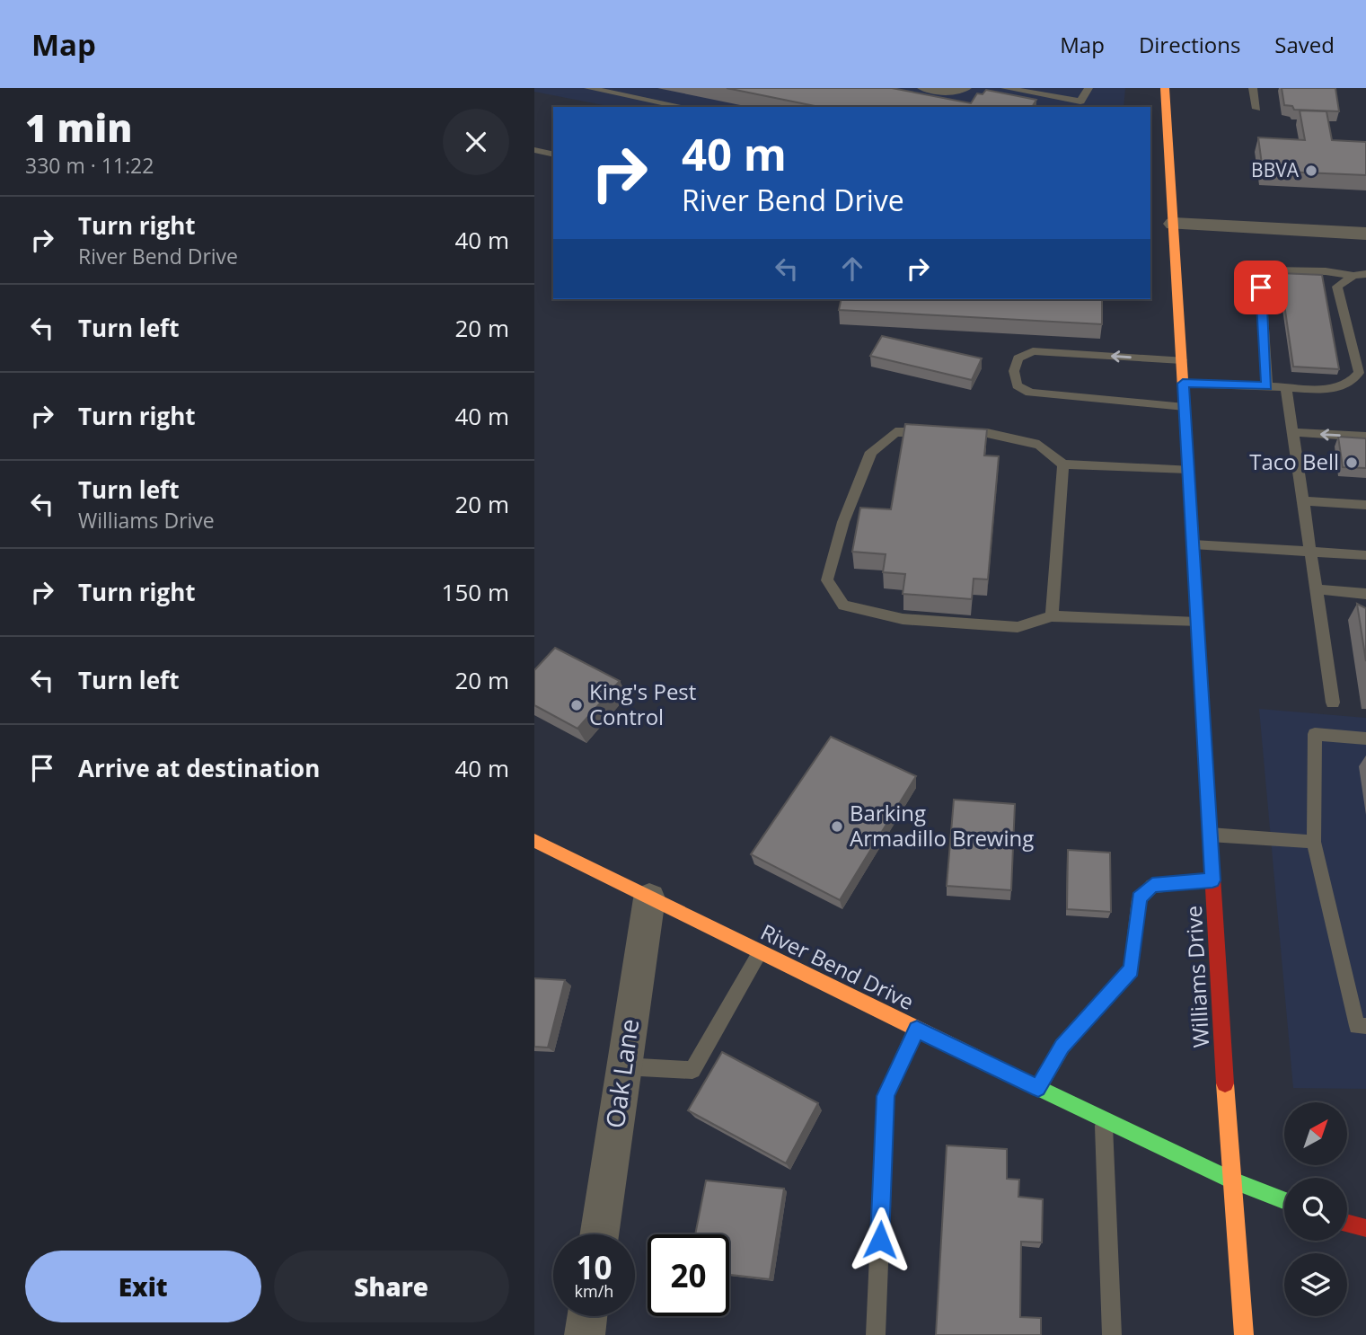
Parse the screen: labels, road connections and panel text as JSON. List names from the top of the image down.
{
  "streets": {
    "main road": ["River Bend Drive", "Williams Drive"],
    "street": ["Oak Lane"]
  },
  "crossings": [
    ["River Bend Drive", "Williams Drive"],
    ["River Bend Drive", "Oak Lane"]
  ],
  "places": [
    "BBVA",
    "Taco Bell",
    "King's Pest Control",
    "Barking Armadillo Brewing"
  ],
  "north": "top right",
  "page": {
    "header": "Map",
    "nav": ["Map", "Directions", "Saved"],
    "heading": ["1 min", "330 m · 11:22"],
    "turn": ["40 m", "River Bend Drive"],
    "list": [
      {
        "name": "Turn right",
        "note": "River Bend Drive",
        "value": "40 m"
      },
      {
        "name": "Turn left",
        "value": "20 m"
      },
      {
        "name": "Turn right",
        "value": "40 m"
      },
      {
        "name": "Turn left",
        "note": "Williams Drive",
        "value": "20 m"
      },
      {
        "name": "Turn right",
        "value": "150 m"
      },
      {
        "name": "Turn left",
        "value": "20 m"
      },
      {
        "name": "Arrive at destination",
        "value": "40 m"
      }
    ],
    "speed": "10 km/h",
    "limit": "20",
    "buttons": ["Exit", "Share"]
  }
}
